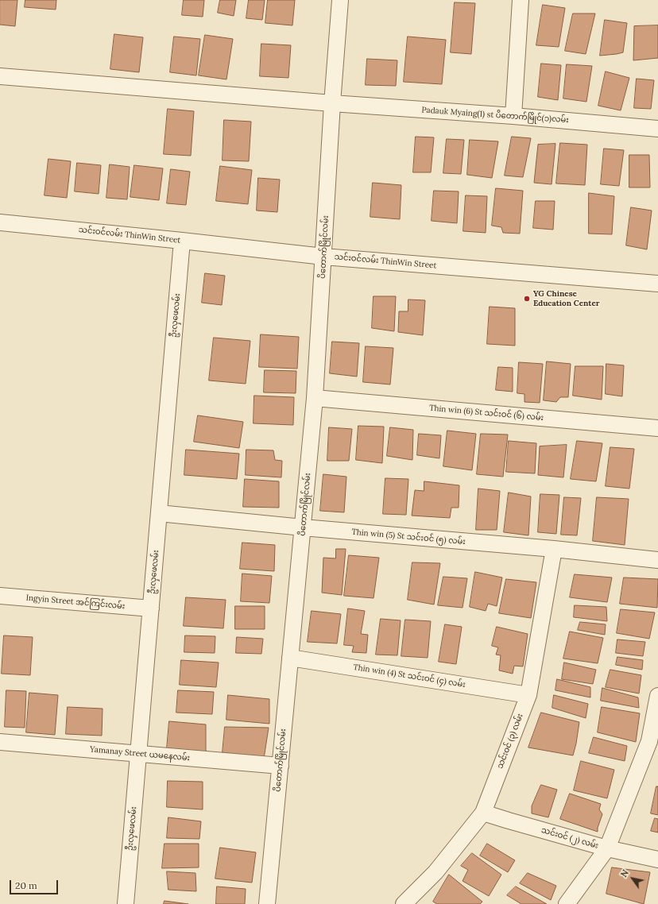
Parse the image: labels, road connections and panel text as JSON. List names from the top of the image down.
{
  "streets": {
    "street": [
      "Padauk Myaing(1) st ပိတောက်မြိုင်(၁)လမ်း",
      "သင်းဝင်လမ်း ThinWin Street",
      "ပိတောက်မြိုင်လမ်း",
      "ဦးလှဖေလမ်း",
      "Thin win (6) St သင်းဝင် (၆) လမ်း",
      "Thin win (5) St သင်းဝင် (၅) လမ်း",
      "Ingyin Street အင်ကြင်းလမ်း",
      "Thin win (4) St သင်းဝင် (၄) လမ်း",
      "သင်းဝင် (၃) လမ်း",
      "Yamanay Street ယမနေလမ်း",
      "သင်းဝင် (၂) လမ်း"
    ]
  },
  "crossings": [
    ["Padauk Myaing(1) st ပိတောက်မြိုင်(၁)လမ်း", "ပိတောက်မြိုင်လမ်း"],
    ["သင်းဝင်လမ်း ThinWin Street", "ပိတောက်မြိုင်လမ်း"],
    ["သင်းဝင်လမ်း ThinWin Street", "ဦးလှဖေလမ်း"],
    ["ပိတောက်မြိုင်လမ်း", "Thin win (6) St သင်းဝင် (၆) လမ်း"],
    ["ပိတောက်မြိုင်လမ်း", "Thin win (5) St သင်းဝင် (၅) လမ်း"],
    ["ပိတောက်မြိုင်လမ်း", "Thin win (4) St သင်းဝင် (၄) လမ်း"],
    ["ပိတောက်မြိုင်လမ်း", "Yamanay Street ယမနေလမ်း"],
    ["ဦးလှဖေလမ်း", "Thin win (5) St သင်းဝင် (၅) လမ်း"],
    ["ဦးလှဖေလမ်း", "Ingyin Street အင်ကြင်းလမ်း"],
    ["ဦးလှဖေလမ်း", "Yamanay Street ယမနေလမ်း"],
    ["Thin win (5) St သင်းဝင် (၅) လမ်း", "သင်းဝင် (၃) လမ်း"],
    ["Thin win (4) St သင်းဝင် (၄) လမ်း", "သင်းဝင် (၃) လမ်း"],
    ["သင်းဝင် (၃) လမ်း", "သင်းဝင် (၂) လမ်း"]
  ],
  "places": ["YG Chinese Education Center"],
  "scale_bar": "20 m",
  "north": "top left"
}
